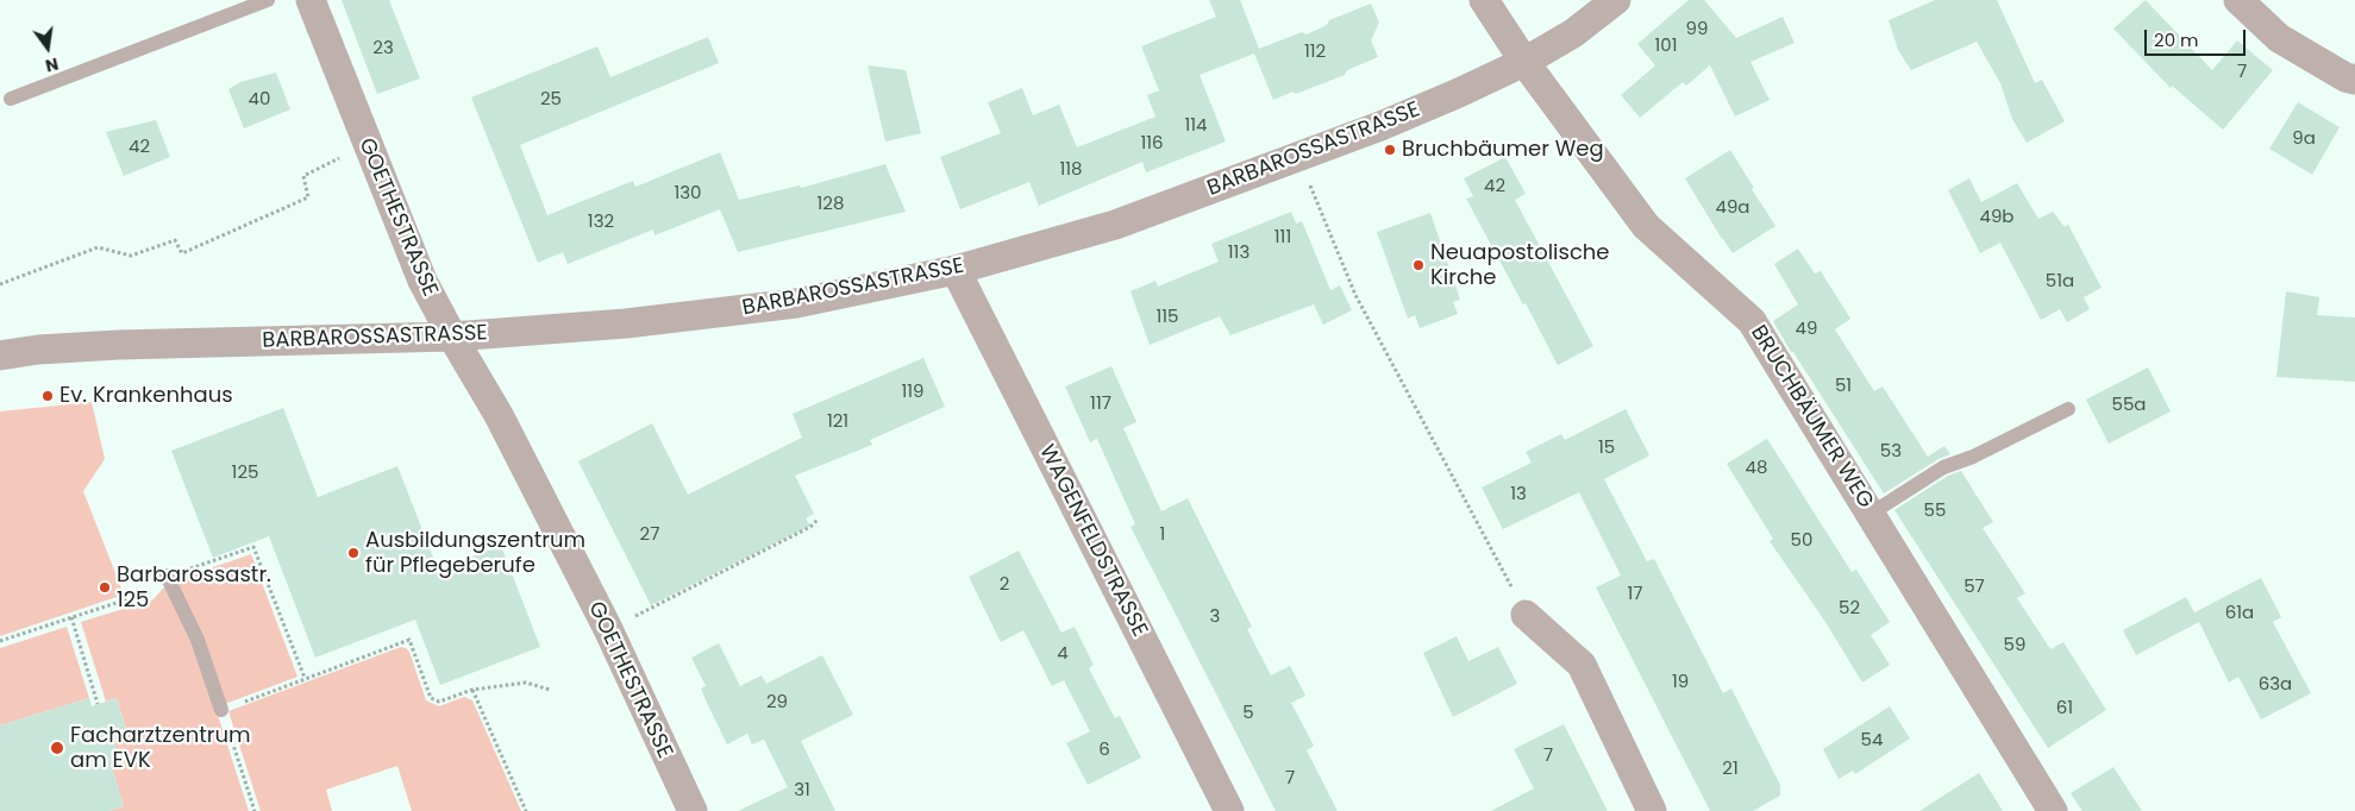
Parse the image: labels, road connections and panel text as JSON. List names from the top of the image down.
{
  "streets": {
    "street": [
      "BARBAROSSASTRASSE",
      "GOETHESTRASSE",
      "BRUCHBÄUMER WEG",
      "WAGENFELDSTRASSE"
    ]
  },
  "crossings": [
    ["BARBAROSSASTRASSE", "GOETHESTRASSE"],
    ["BARBAROSSASTRASSE", "BRUCHBÄUMER WEG"],
    ["BARBAROSSASTRASSE", "WAGENFELDSTRASSE"]
  ],
  "places": [
    "Bruchbäumer Weg",
    "Neuapostolische Kirche",
    "Ev. Krankenhaus",
    "Ausbildungszentrum für Pflegeberufe",
    "Barbarossastr. 125",
    "Facharztzentrum am EVK"
  ],
  "house_numbers": [
    "99",
    "101",
    "23",
    "112",
    "7",
    "40",
    "25",
    "114",
    "9a",
    "116",
    "42",
    "118",
    "42",
    "130",
    "128",
    "49a",
    "49b",
    "132",
    "111",
    "113",
    "51a",
    "115",
    "49",
    "51",
    "119",
    "117",
    "55a",
    "121",
    "15",
    "53",
    "48",
    "125",
    "13",
    "55",
    "27",
    "1",
    "50",
    "2",
    "57",
    "17",
    "52",
    "61a",
    "3",
    "59",
    "4",
    "19",
    "63a",
    "29",
    "61",
    "5",
    "54",
    "6",
    "7",
    "21",
    "7",
    "31"
  ],
  "scale_bar": "20 m",
  "north": "bottom"
}
